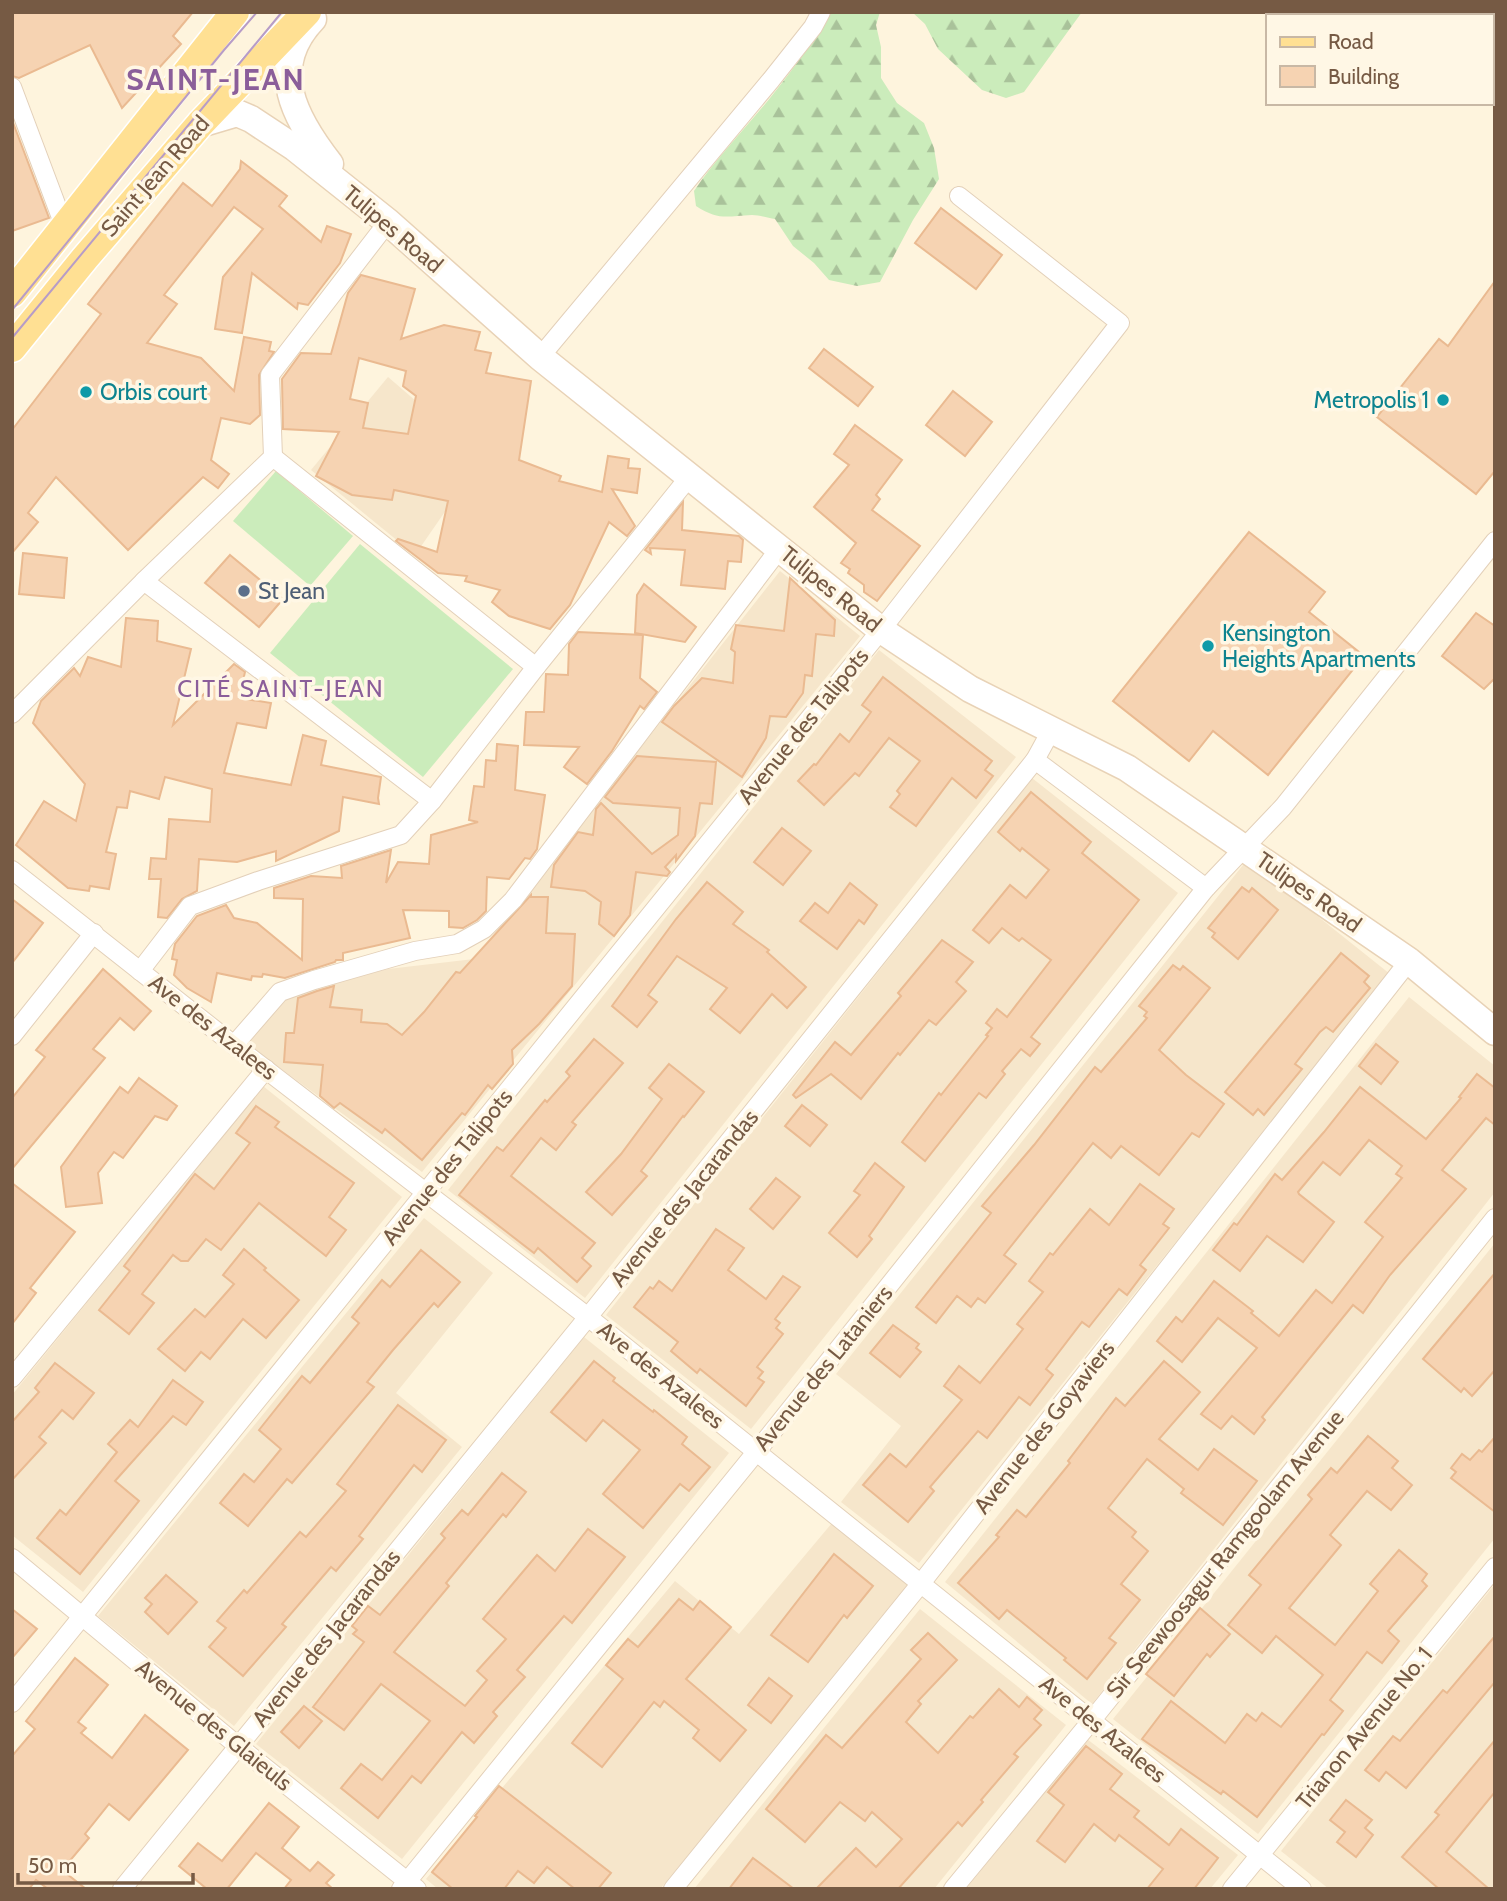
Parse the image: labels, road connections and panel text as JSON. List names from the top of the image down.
{
  "streets": {
    "main road": ["Saint Jean Road", "Tulipes Road"],
    "street": [
      "Avenue des Talipots",
      "Ave des Azalees",
      "Avenue des Jacarandas",
      "Avenue des Lataniers",
      "Avenue des Goyaviers",
      "Sir Seewoosagur Ramgoolam Avenue",
      "Avenue des Glaieuls",
      "Trianon Avenue No. 1"
    ]
  },
  "crossings": [
    ["Saint Jean Road", "Tulipes Road"],
    ["Tulipes Road", "Avenue des Talipots"],
    ["Tulipes Road", "Avenue des Jacarandas"],
    ["Tulipes Road", "Avenue des Lataniers"],
    ["Tulipes Road", "Avenue des Goyaviers"],
    ["Avenue des Talipots", "Ave des Azalees"],
    ["Avenue des Talipots", "Avenue des Glaieuls"],
    ["Ave des Azalees", "Avenue des Jacarandas"],
    ["Ave des Azalees", "Avenue des Lataniers"],
    ["Ave des Azalees", "Avenue des Goyaviers"],
    ["Ave des Azalees", "Sir Seewoosagur Ramgoolam Avenue"],
    ["Ave des Azalees", "Trianon Avenue No. 1"],
    ["Avenue des Jacarandas", "Avenue des Glaieuls"],
    ["Avenue des Lataniers", "Avenue des Glaieuls"]
  ],
  "districts": ["SAINT-JEAN", "CITÉ SAINT-JEAN"],
  "places": [
    "Orbis court",
    "Metropolis 1",
    "St Jean",
    "Kensington Heights Apartments"
  ],
  "legend": ["Road", "Building"],
  "scale_bar": "50 m"
}
